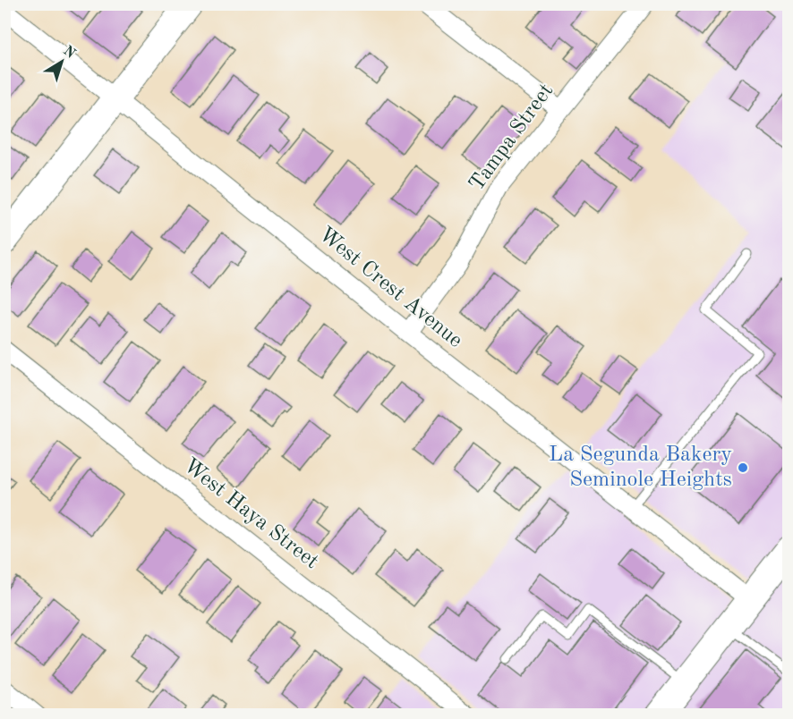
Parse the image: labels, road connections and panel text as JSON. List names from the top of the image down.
{
  "streets": {
    "street": ["Tampa Street", "West Crest Avenue", "West Haya Street"]
  },
  "crossings": [
    ["Tampa Street", "West Crest Avenue"]
  ],
  "places": ["La Segunda Bakery Seminole Heights"],
  "north": "top right"
}
